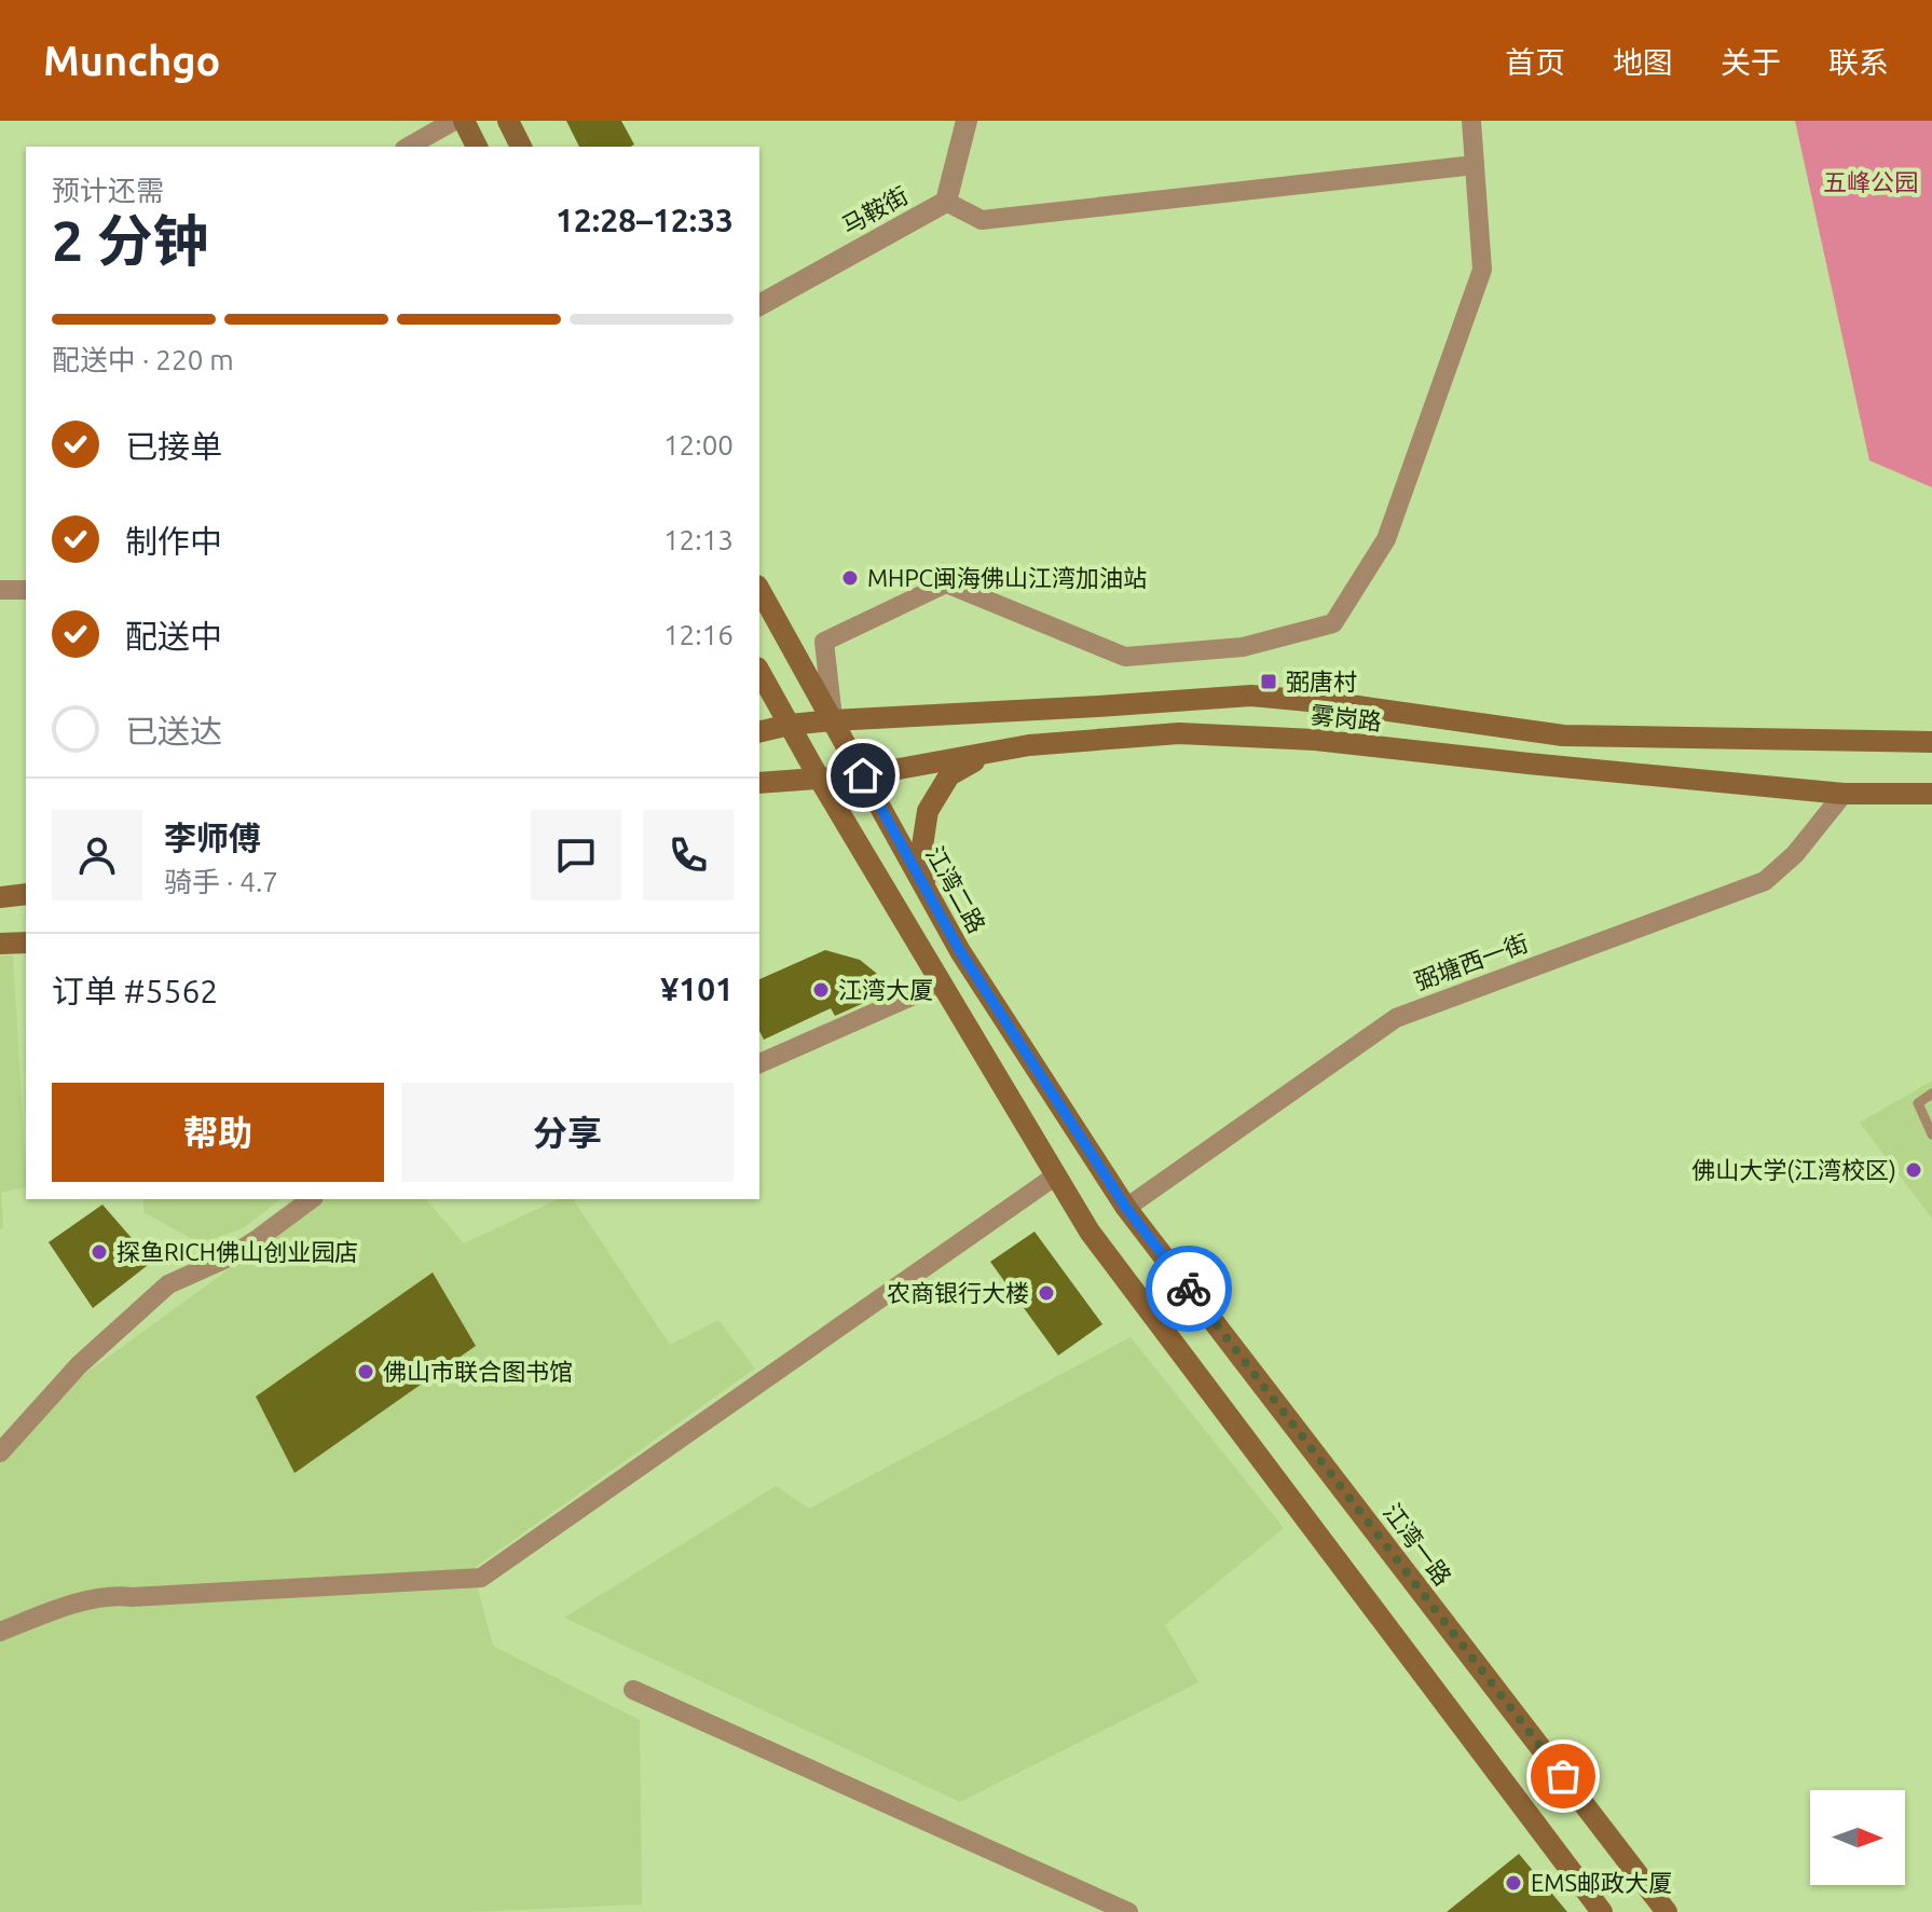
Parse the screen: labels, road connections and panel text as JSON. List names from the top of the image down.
{
  "streets": {
    "main road": ["雾岗路", "江湾二路", "江湾一路"],
    "street": ["马鞍街", "弼塘西一街"]
  },
  "crossings": [
    ["雾岗路", "江湾二路"],
    ["雾岗路", "弼塘西一街"],
    ["江湾二路", "弼塘西一街"],
    ["江湾二路", "江湾一路"],
    ["弼塘西一街", "江湾一路"]
  ],
  "parks": ["五峰公园"],
  "places": {
    "other": [
      "MHPC闽海佛山江湾加油站",
      "江湾大厦",
      "佛山大学(江湾校区)",
      "探鱼RICH佛山创业园店",
      "农商银行大楼",
      "佛山市联合图书馆",
      "EMS邮政大厦"
    ],
    "transit": ["弼唐村"]
  },
  "north": "right",
  "page": {
    "header": "Munchgo",
    "nav": [
      "首页",
      "地图",
      "关于",
      "联系"
    ],
    "heading": ["2 分钟", "预计还需", "12:28–12:33"],
    "panel": [
      "李师傅",
      "骑手 · 4.7",
      "订单 #5562",
      "¥101"
    ],
    "bar": "配送中 · 220 m",
    "list": [
      ["已接单", "12:00"],
      ["制作中", "12:13"],
      ["配送中", "12:16"],
      "已送达"
    ],
    "buttons": ["帮助", "分享"]
  }
}
